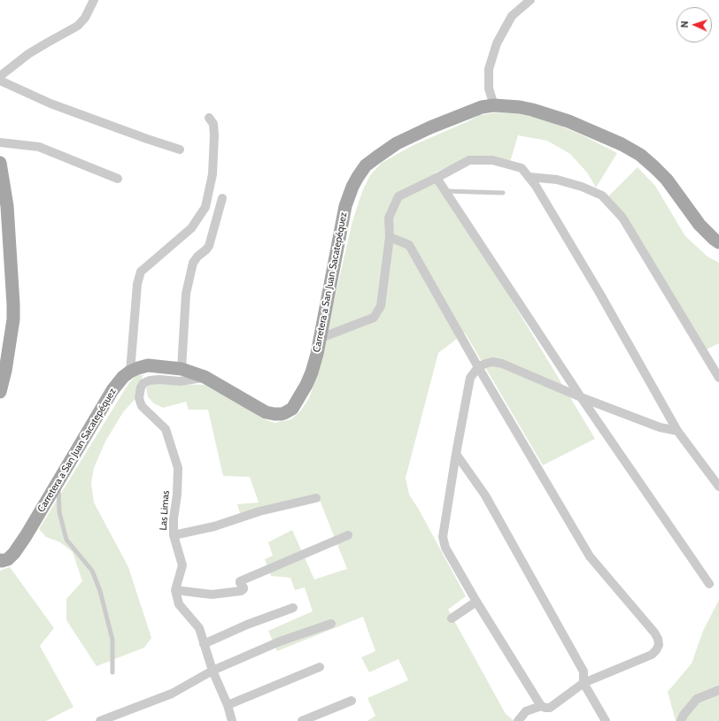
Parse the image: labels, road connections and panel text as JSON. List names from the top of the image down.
{
  "streets": {
    "main road": ["Carretera a San Juan Sacatepéquez"],
    "street": ["Las Limas"]
  },
  "crossings": [
    ["Carretera a San Juan Sacatepéquez", "Las Limas"]
  ],
  "north": "left"
}
